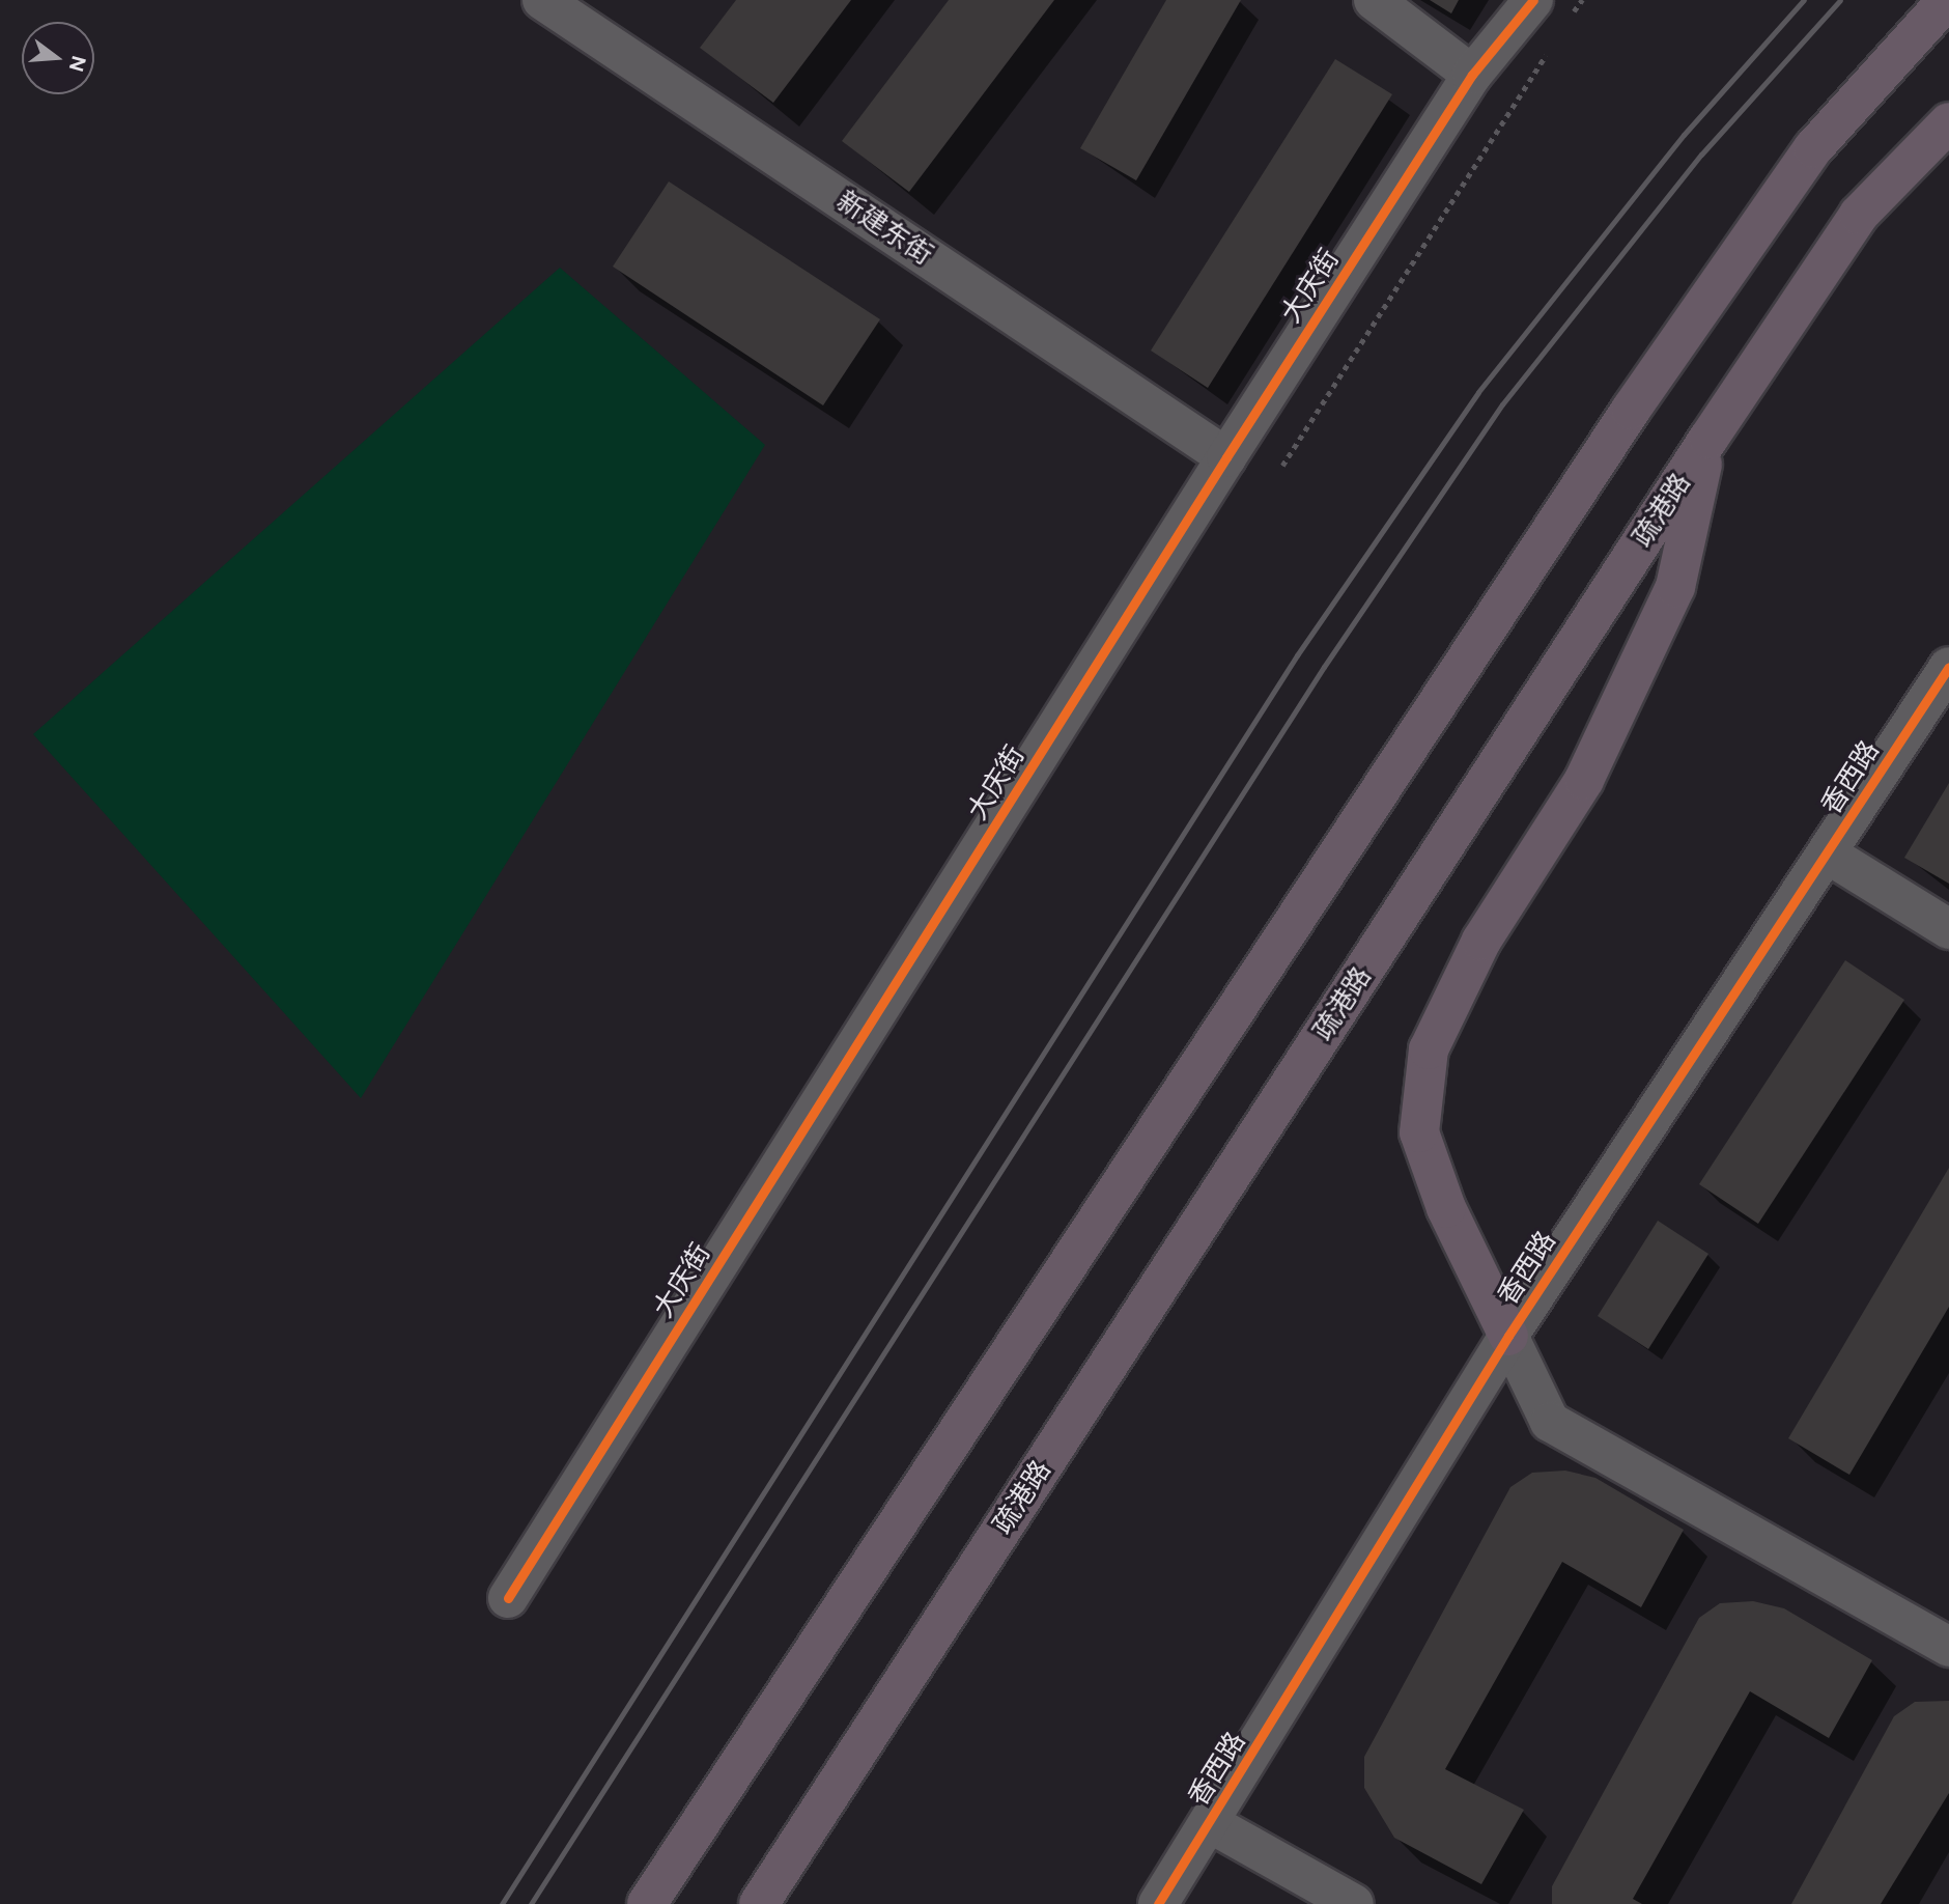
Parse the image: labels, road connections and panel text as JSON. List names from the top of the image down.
{
  "streets": {
    "highway": ["疏港路"],
    "street": ["新建东街", "大庆街", "香西路"]
  },
  "crossings": [
    ["新建东街", "大庆街"]
  ],
  "north": "right"
}
